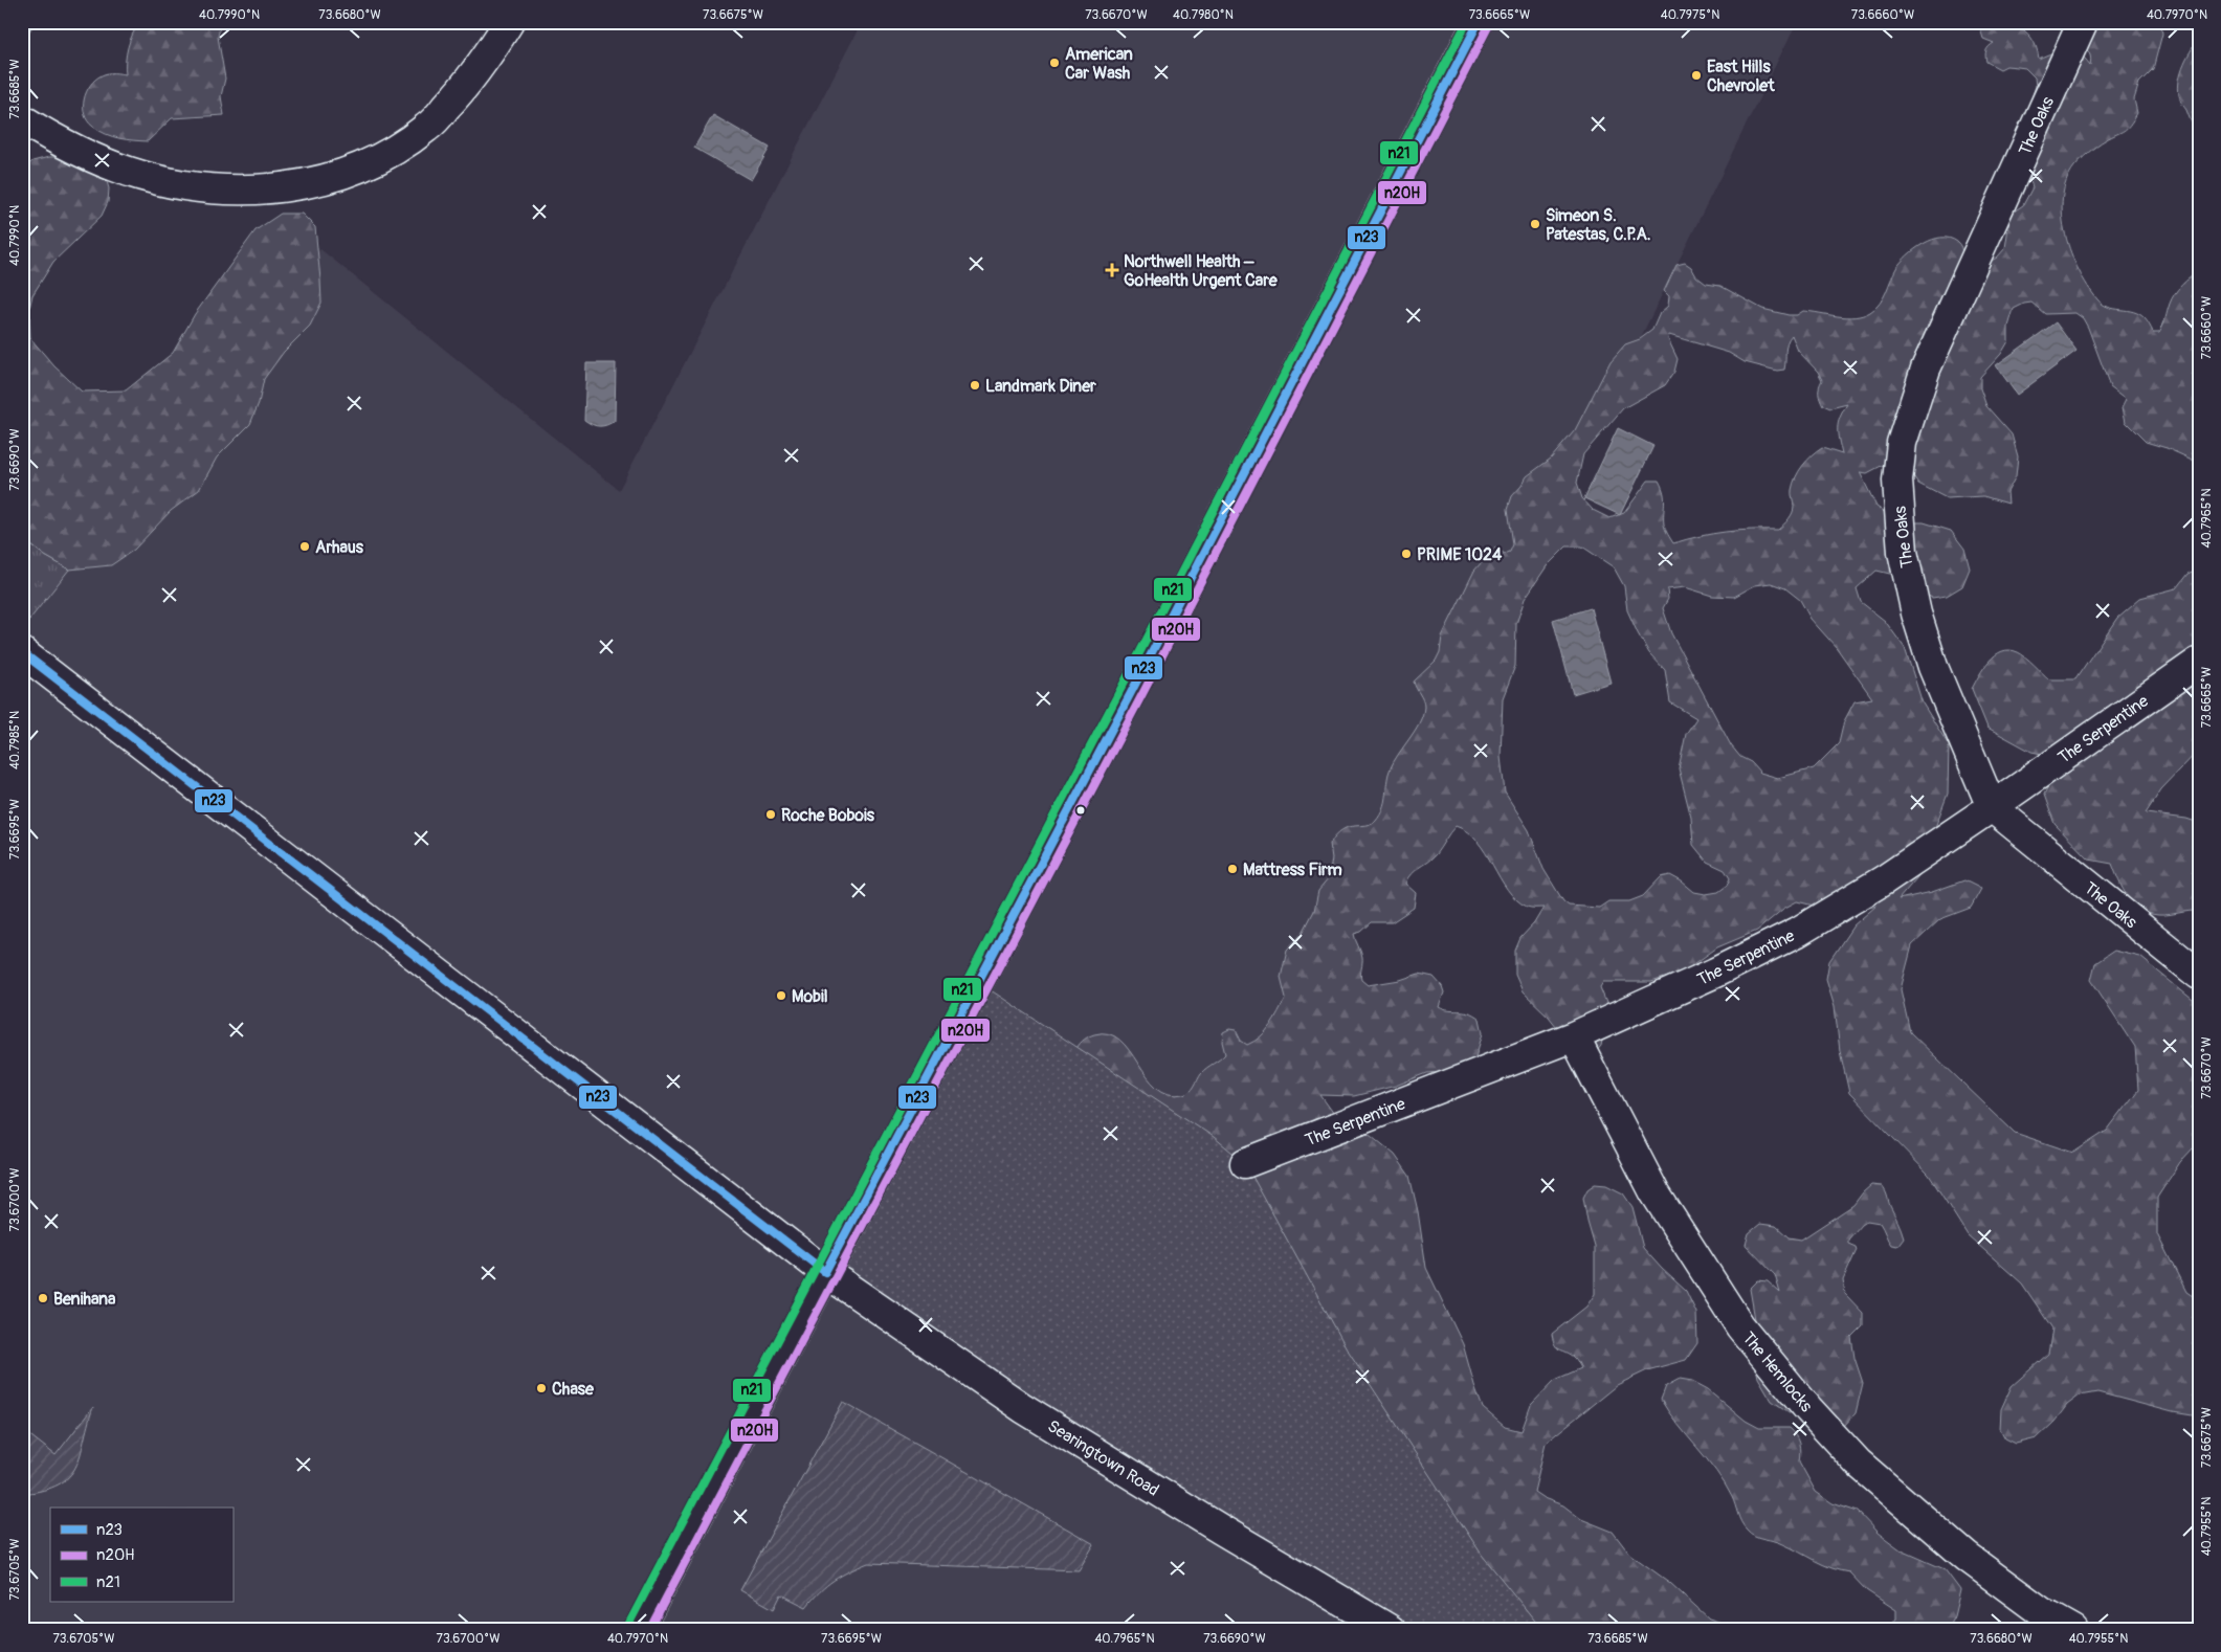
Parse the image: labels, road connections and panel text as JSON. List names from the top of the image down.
{
  "streets": {
    "street": [
      "The Oaks",
      "The Serpentine",
      "The Hemlocks",
      "Searingtown Road"
    ]
  },
  "crossings": [
    ["The Oaks", "The Serpentine"],
    ["The Serpentine", "The Hemlocks"]
  ],
  "places": {
    "other": [
      "American Car Wash",
      "East Hills Chevrolet",
      "Simeon S. Patestas, C.P.A.",
      "Landmark Diner",
      "Arhaus",
      "PRIME 1024",
      "Roche Bobois",
      "Mattress Firm",
      "Mobil",
      "Benihana",
      "Chase"
    ],
    "health": ["Northwell Health – GoHealth Urgent Care"]
  },
  "lines": ["transit line n23", "transit line n21", "transit line n20H"],
  "legend": ["n23", "n20H", "n21"],
  "coordinates": [
    "40.7990°N",
    "73.6680°W",
    "73.6675°W",
    "73.6670°W",
    "40.7980°N",
    "73.6665°W",
    "40.7975°N",
    "73.6660°W",
    "40.7970°N",
    "73.6685°W",
    "73.6690°W",
    "40.7965°N",
    "40.7985°N",
    "73.6695°W",
    "73.6700°W",
    "40.7955°N",
    "73.6705°W"
  ]
}
